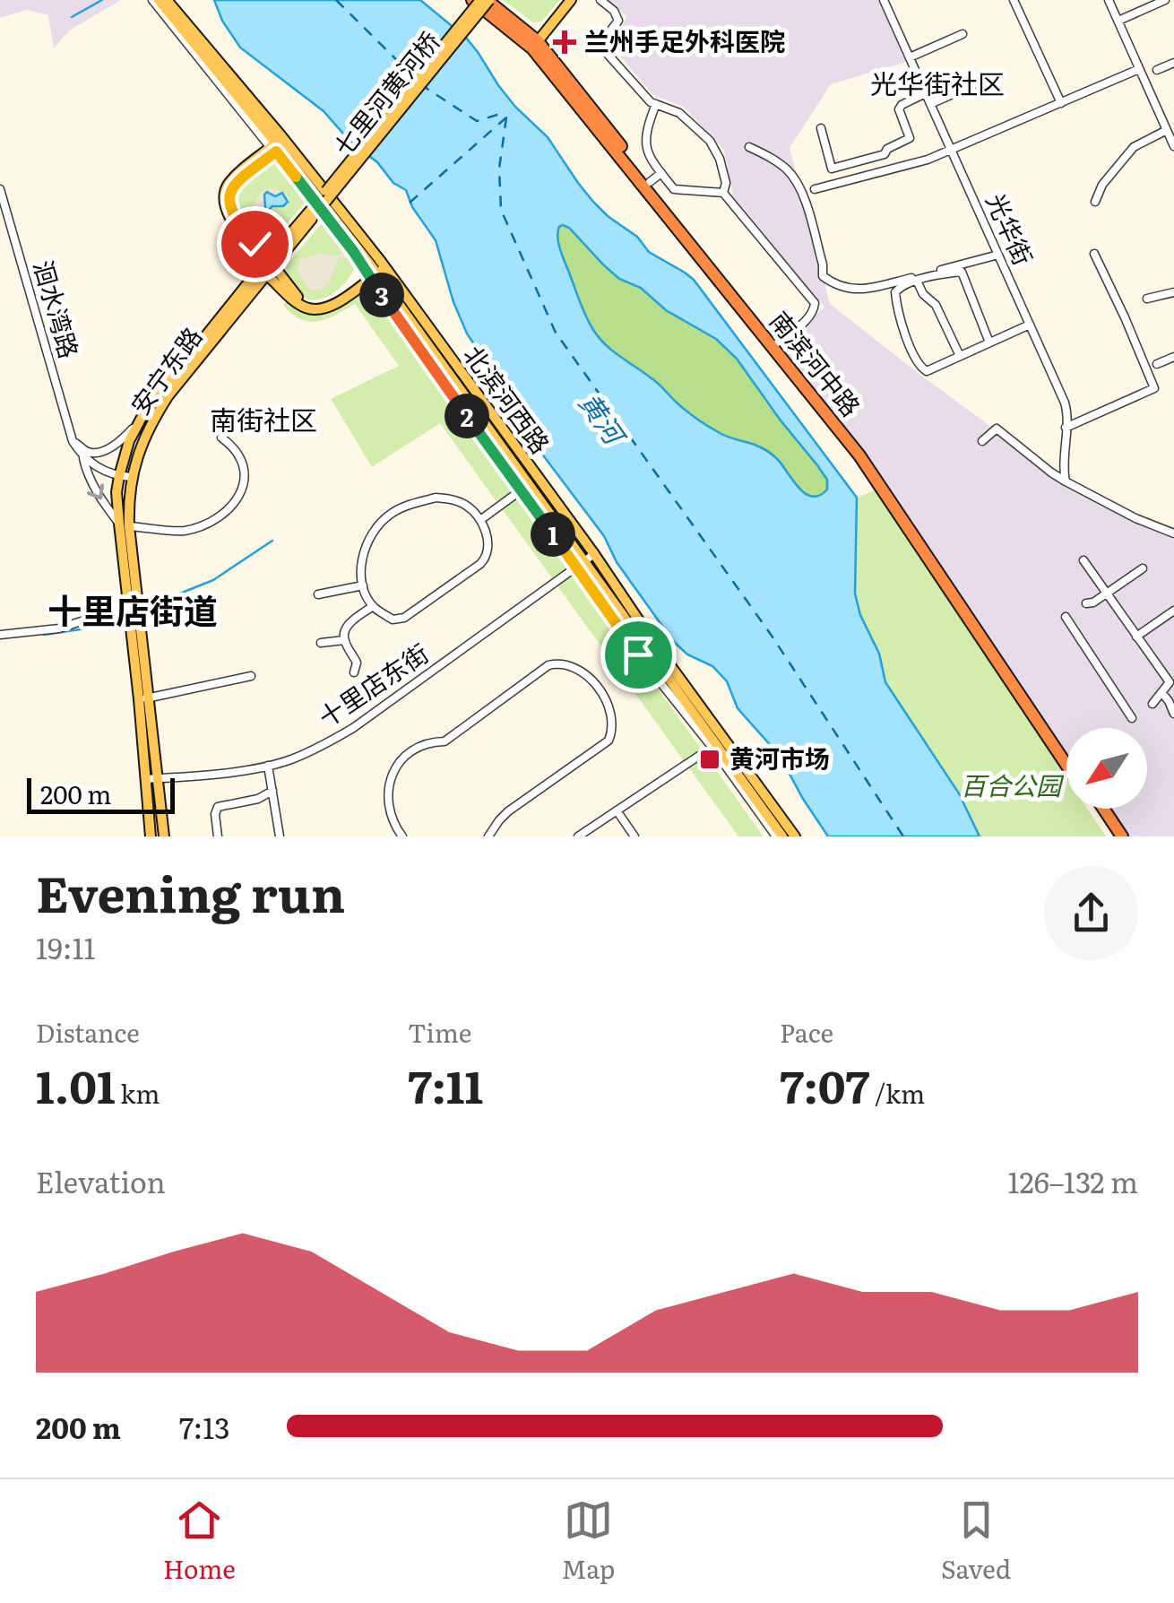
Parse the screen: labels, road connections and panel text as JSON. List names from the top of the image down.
{
  "streets": {
    "highway": ["南滨河中路"],
    "main road": ["七里河黄河桥", "安宁东路", "北滨河西路"],
    "street": ["光华街", "洄水湾路", "十里店东街"]
  },
  "crossings": [
    ["七里河黄河桥", "南滨河中路"],
    ["七里河黄河桥", "安宁东路"],
    ["洄水湾路", "安宁东路"],
    ["安宁东路", "十里店东街"],
    ["北滨河西路", "十里店东街"]
  ],
  "districts": ["光华街社区", "南街社区", "十里店街道"],
  "water": ["黄河"],
  "parks": ["百合公园"],
  "places": {
    "health": ["兰州手足外科医院"],
    "transit": ["黄河市场"]
  },
  "scale_bar": "200 m",
  "north": "bottom left",
  "page": {
    "pins": ["3", "2", "1"],
    "scale": "200 m",
    "heading": ["Evening run", "19:11"],
    "stats": [
      ["Distance", "1.01 km"],
      ["Time", "7:11"],
      ["Pace", "7:07 /km"]
    ],
    "chart": ["Elevation", "126–132 m"],
    "list": [
      {
        "name": "200 m",
        "note": "7:13"
      }
    ],
    "tabs": ["Home", "Map", "Saved"]
  }
}
